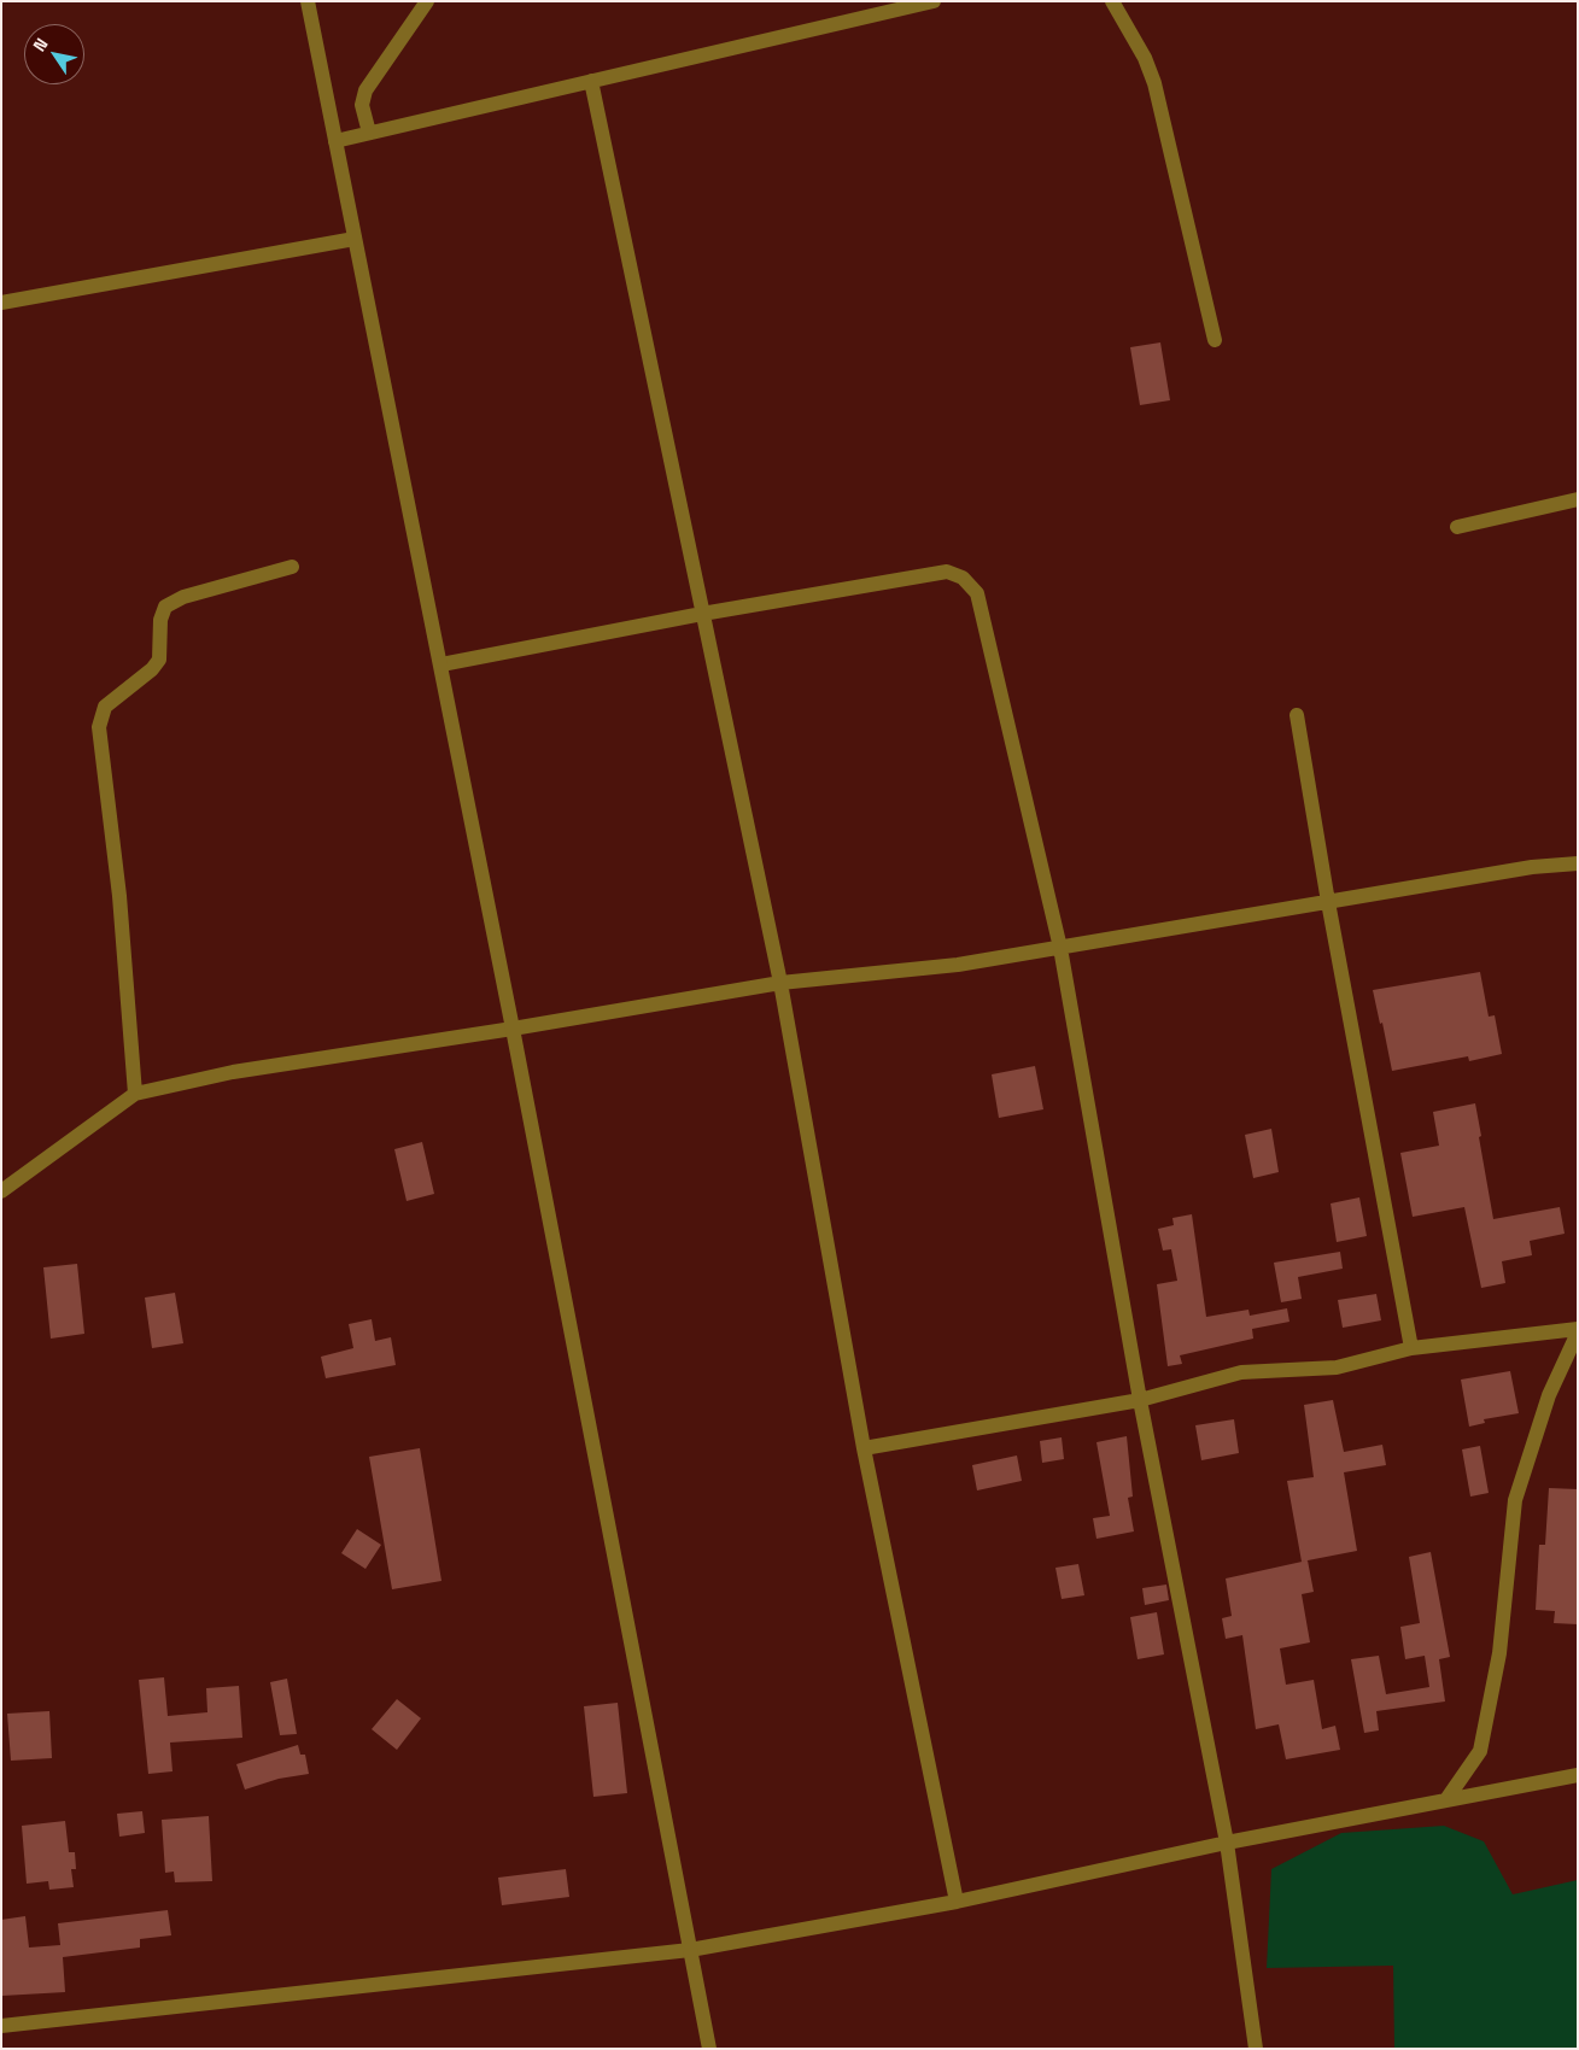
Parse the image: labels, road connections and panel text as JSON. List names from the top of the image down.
{
  "north": "top left"
}
